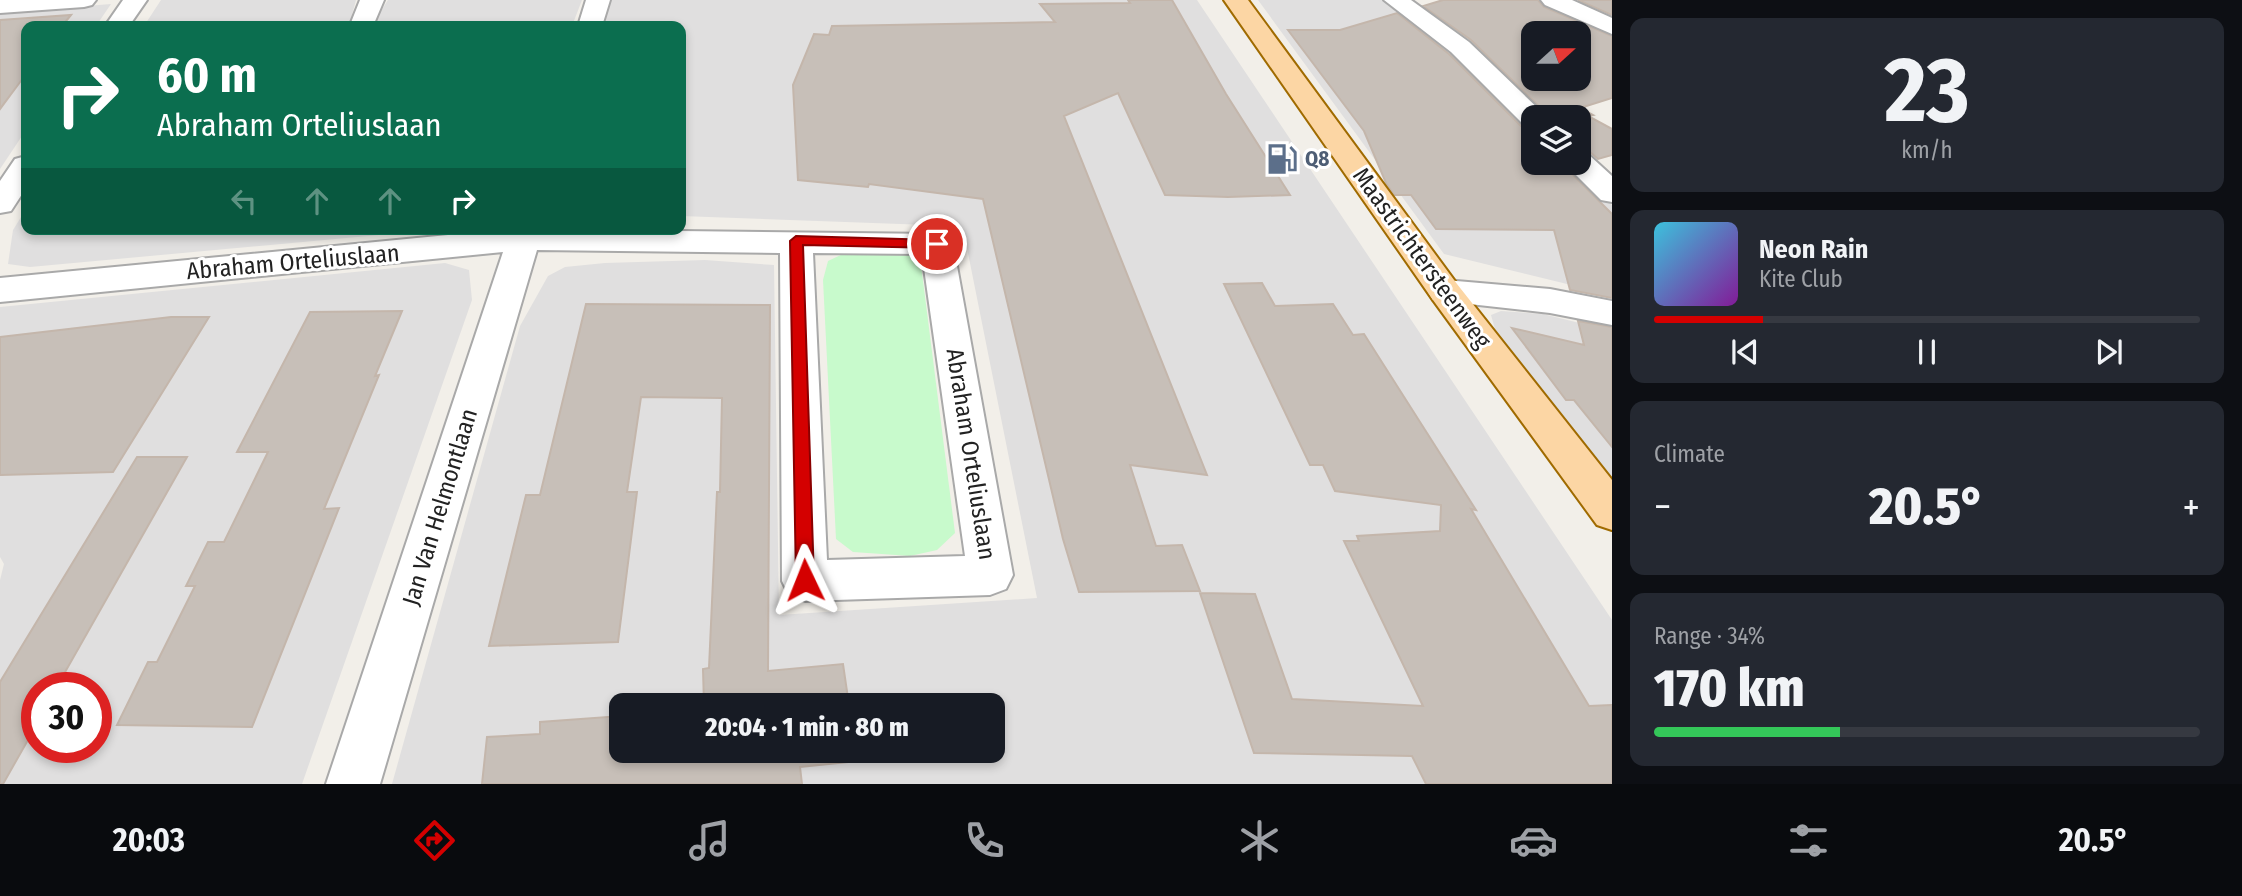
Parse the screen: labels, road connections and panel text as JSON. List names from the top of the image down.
{
  "streets": {
    "main road": ["Maastrichtersteenweg"],
    "street": ["Abraham Orteliuslaan", "Jan Van Helmontlaan"]
  },
  "crossings": [
    ["Abraham Orteliuslaan", "Jan Van Helmontlaan"]
  ],
  "places": {
    "fuel station": ["Q8"]
  },
  "north": "right",
  "page": {
    "tile": [
      ["23", "km/h"],
      "Climate",
      ["Range · 34%", "170 km"]
    ],
    "turn": ["60 m", "Abraham Orteliuslaan"],
    "song": ["Neon Rain", "Kite Club"],
    "heat": ["−", "20.5°", "+"],
    "limit": "30",
    "trip": "20:04 · 1 min · 80 m",
    "tabs": ["20:03", "20.5°"]
  }
}
